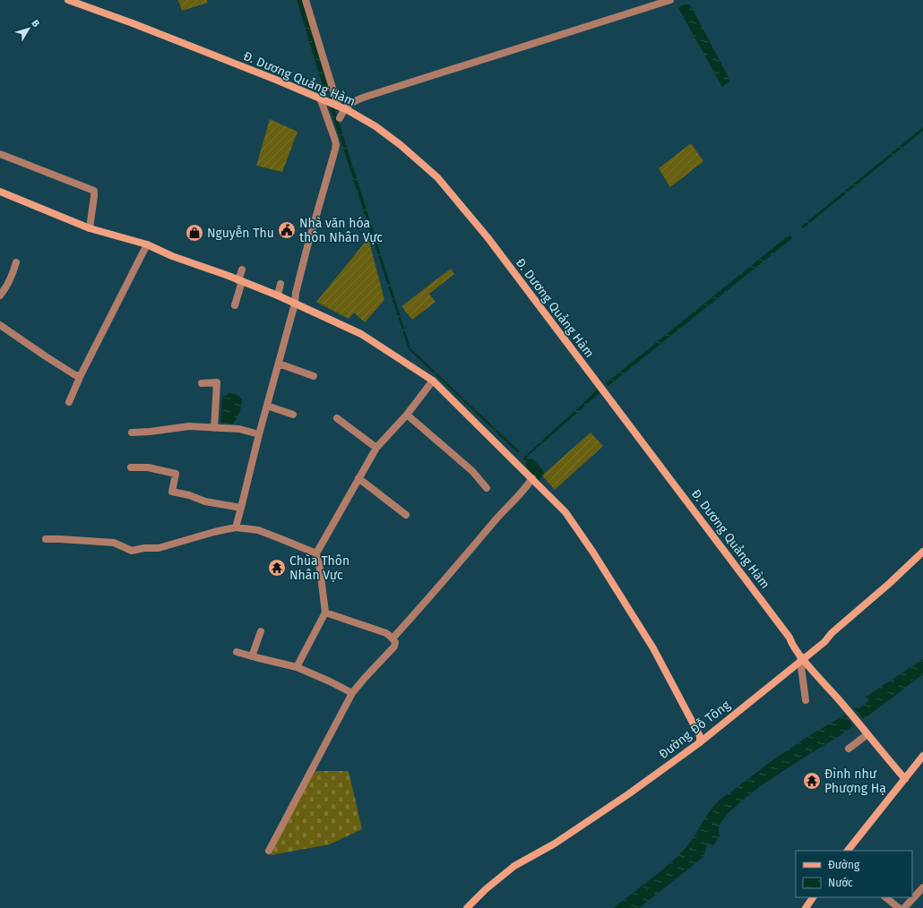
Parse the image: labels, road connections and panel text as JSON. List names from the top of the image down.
{
  "streets": {
    "main road": ["Đ. Dương Quảng Hàm", "Đường Đỗ Tông"]
  },
  "crossings": [
    ["Đ. Dương Quảng Hàm", "Đường Đỗ Tông"]
  ],
  "places": {
    "public building": ["Nhà văn hóa thôn Nhân Vực"],
    "shop": ["Nguyễn Thu"],
    "temple": ["Chùa Thôn Nhân Vực", "Đình như Phượng Hạ"]
  },
  "legend": ["Đường", "Nước"],
  "north": "top right"
}
